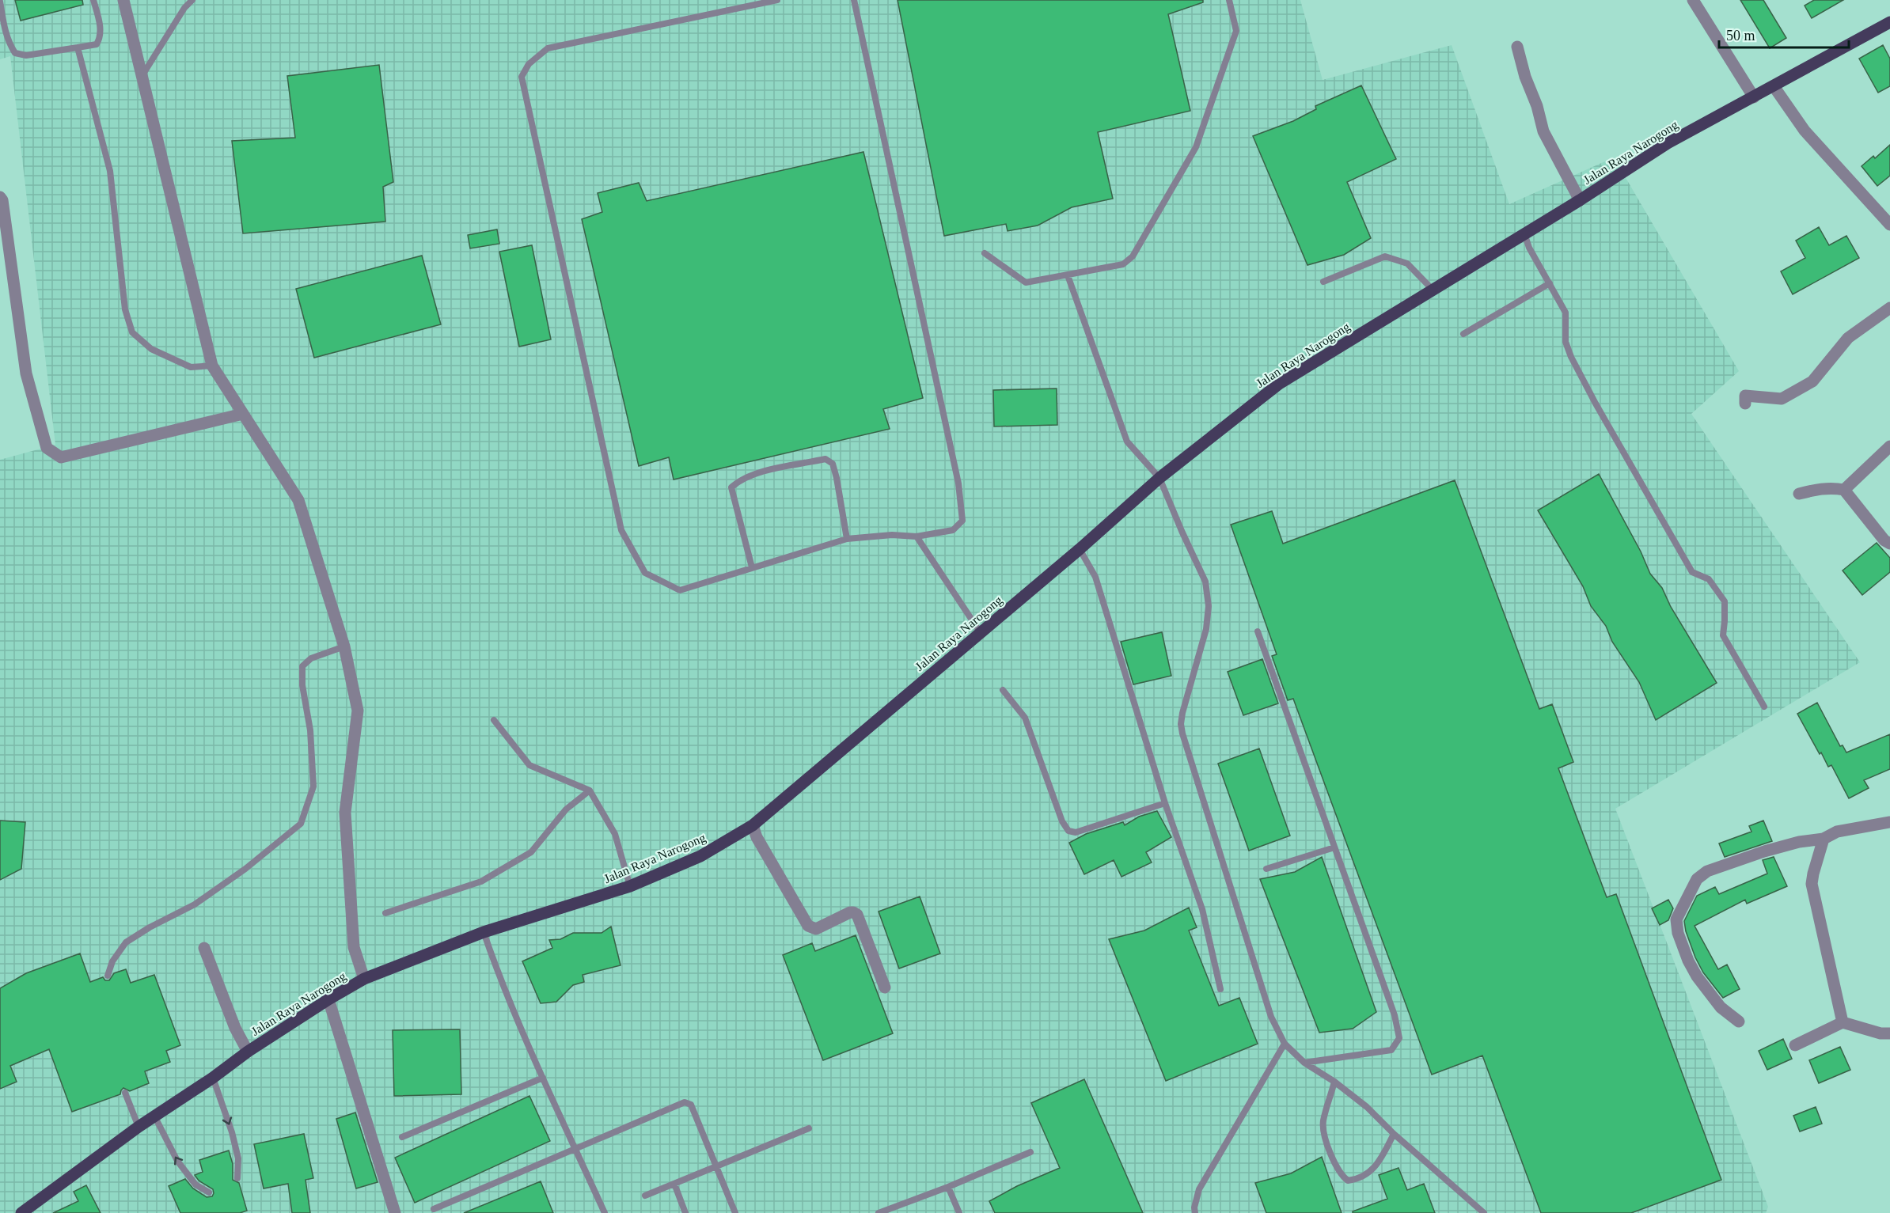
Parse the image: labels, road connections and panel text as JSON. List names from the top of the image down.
{
  "streets": {
    "main road": ["Jalan Raya Narogong"]
  },
  "scale_bar": "50 m"
}
